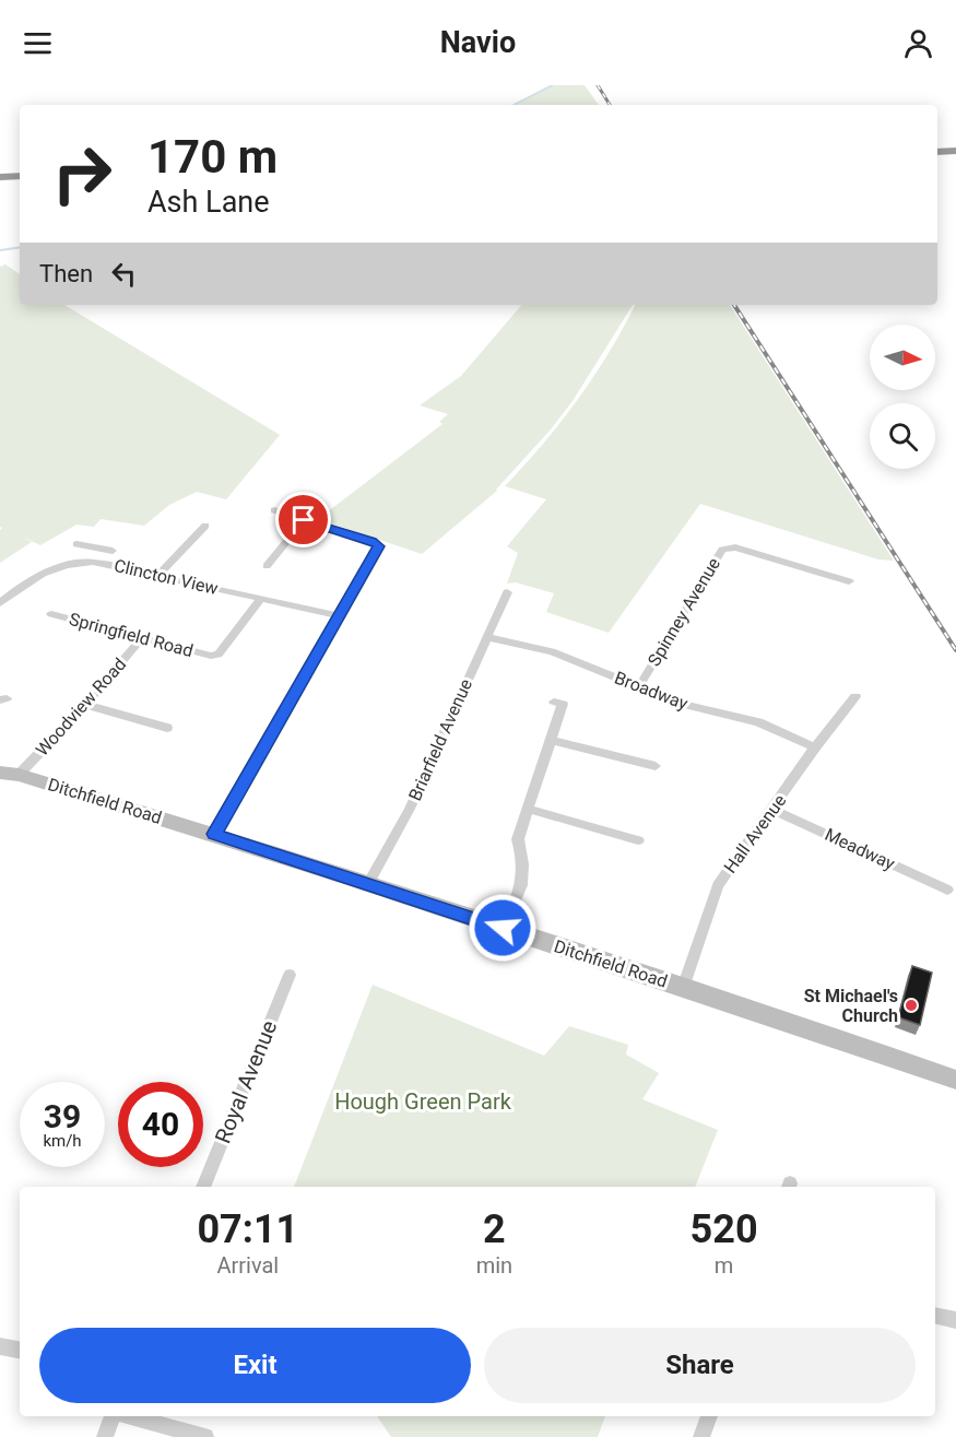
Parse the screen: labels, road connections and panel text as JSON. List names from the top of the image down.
{
  "streets": {
    "street": [
      "Clincton View",
      "Spinney Avenue",
      "Springfield Road",
      "Broadway",
      "Woodview Road",
      "Briarfield Avenue",
      "Ditchfield Road",
      "Hall Avenue",
      "Meadway",
      "Royal Avenue"
    ]
  },
  "crossings": [
    ["Clincton View", "Springfield Road"],
    ["Spinney Avenue", "Broadway"],
    ["Springfield Road", "Woodview Road"],
    ["Broadway", "Briarfield Avenue"],
    ["Broadway", "Hall Avenue"],
    ["Woodview Road", "Ditchfield Road"],
    ["Briarfield Avenue", "Ditchfield Road"],
    ["Ditchfield Road", "Hall Avenue"],
    ["Hall Avenue", "Meadway"]
  ],
  "parks": ["Hough Green Park"],
  "places": ["St Michael's Church"],
  "north": "right",
  "page": {
    "header": "Navio",
    "turn": ["170 m", "Ash Lane"],
    "then": "Then",
    "speed": "39 km/h",
    "limit": "40",
    "eta": [
      "07:11",
      "Arrival",
      "2",
      "min",
      "520",
      "m"
    ],
    "buttons": ["Exit", "Share"]
  }
}
